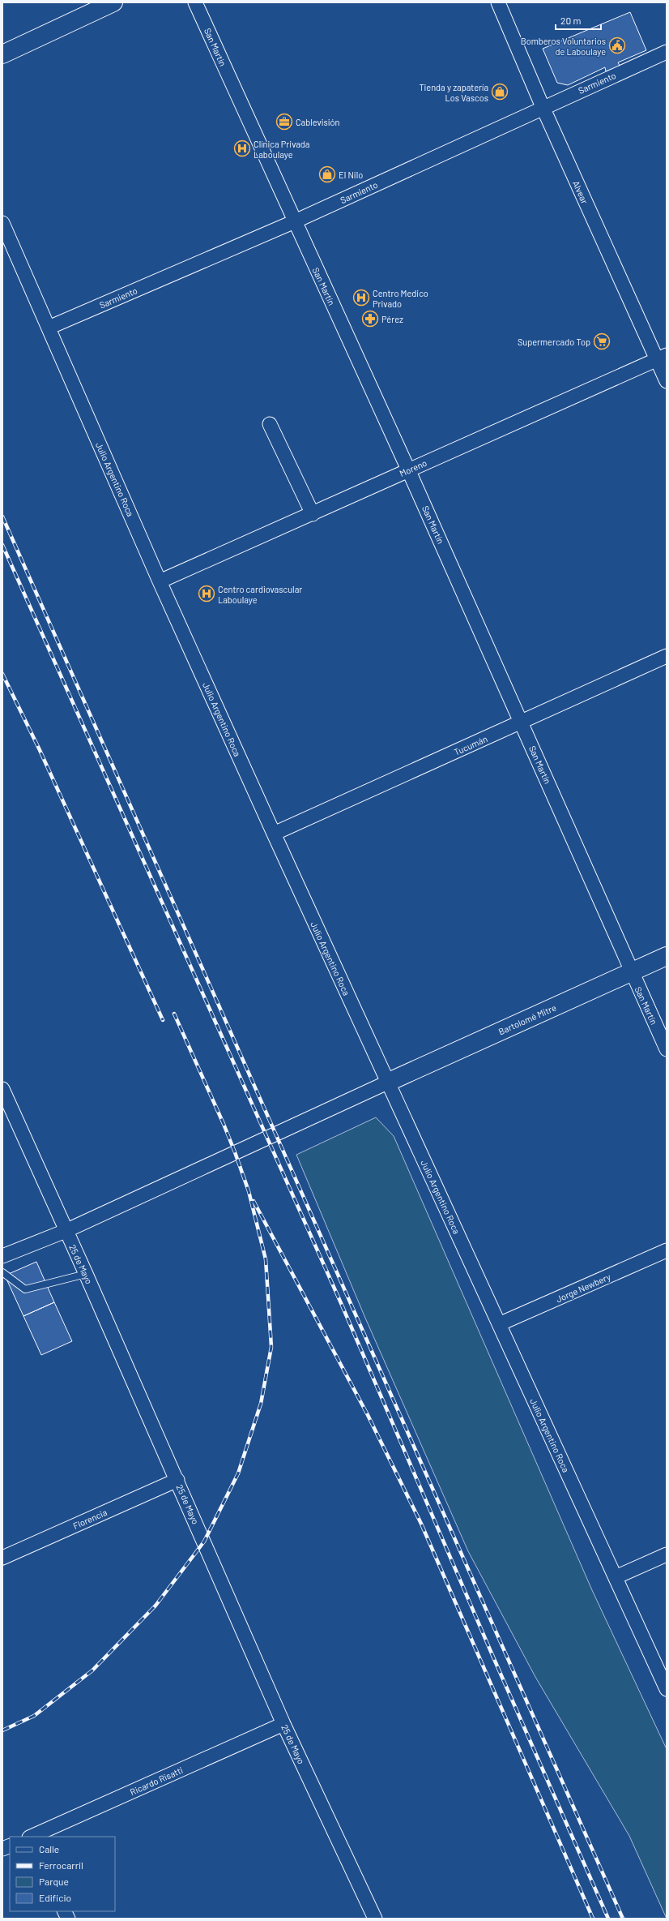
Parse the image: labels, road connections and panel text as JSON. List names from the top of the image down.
{
  "streets": {
    "main road": ["Bartolomé Mitre"],
    "street": [
      "San Martín",
      "Sarmiento",
      "Alvear",
      "Moreno",
      "Julio Argentino Roca",
      "Tucumán",
      "25 de Mayo",
      "Jorge Newbery",
      "Florencia",
      "Ricardo Risatti"
    ]
  },
  "crossings": [
    ["San Martín", "Sarmiento"],
    ["San Martín", "Moreno"],
    ["San Martín", "Tucumán"],
    ["San Martín", "Bartolomé Mitre"],
    ["Sarmiento", "Alvear"],
    ["Sarmiento", "Julio Argentino Roca"],
    ["Alvear", "Moreno"],
    ["Moreno", "Julio Argentino Roca"],
    ["Julio Argentino Roca", "Tucumán"],
    ["Julio Argentino Roca", "Bartolomé Mitre"],
    ["Julio Argentino Roca", "Jorge Newbery"],
    ["25 de Mayo", "Florencia"],
    ["25 de Mayo", "Ricardo Risatti"]
  ],
  "places": {
    "public building": ["Bomberos Voluntarios de Laboulaye"],
    "shop": ["Tienda y zapatería Los Vascos", "El Nilo"],
    "office": ["Cablevisión"],
    "hospital": ["Clínica Privada Laboulaye", "Centro Medico Privado", "Centro cardiovascular Laboulaye"],
    "pharmacy": ["Pérez"],
    "supermarket": ["Supermercado Top"]
  },
  "legend": [
    "Calle",
    "Ferrocarril",
    "Parque",
    "Edificio"
  ],
  "scale_bar": "20 m"
}
